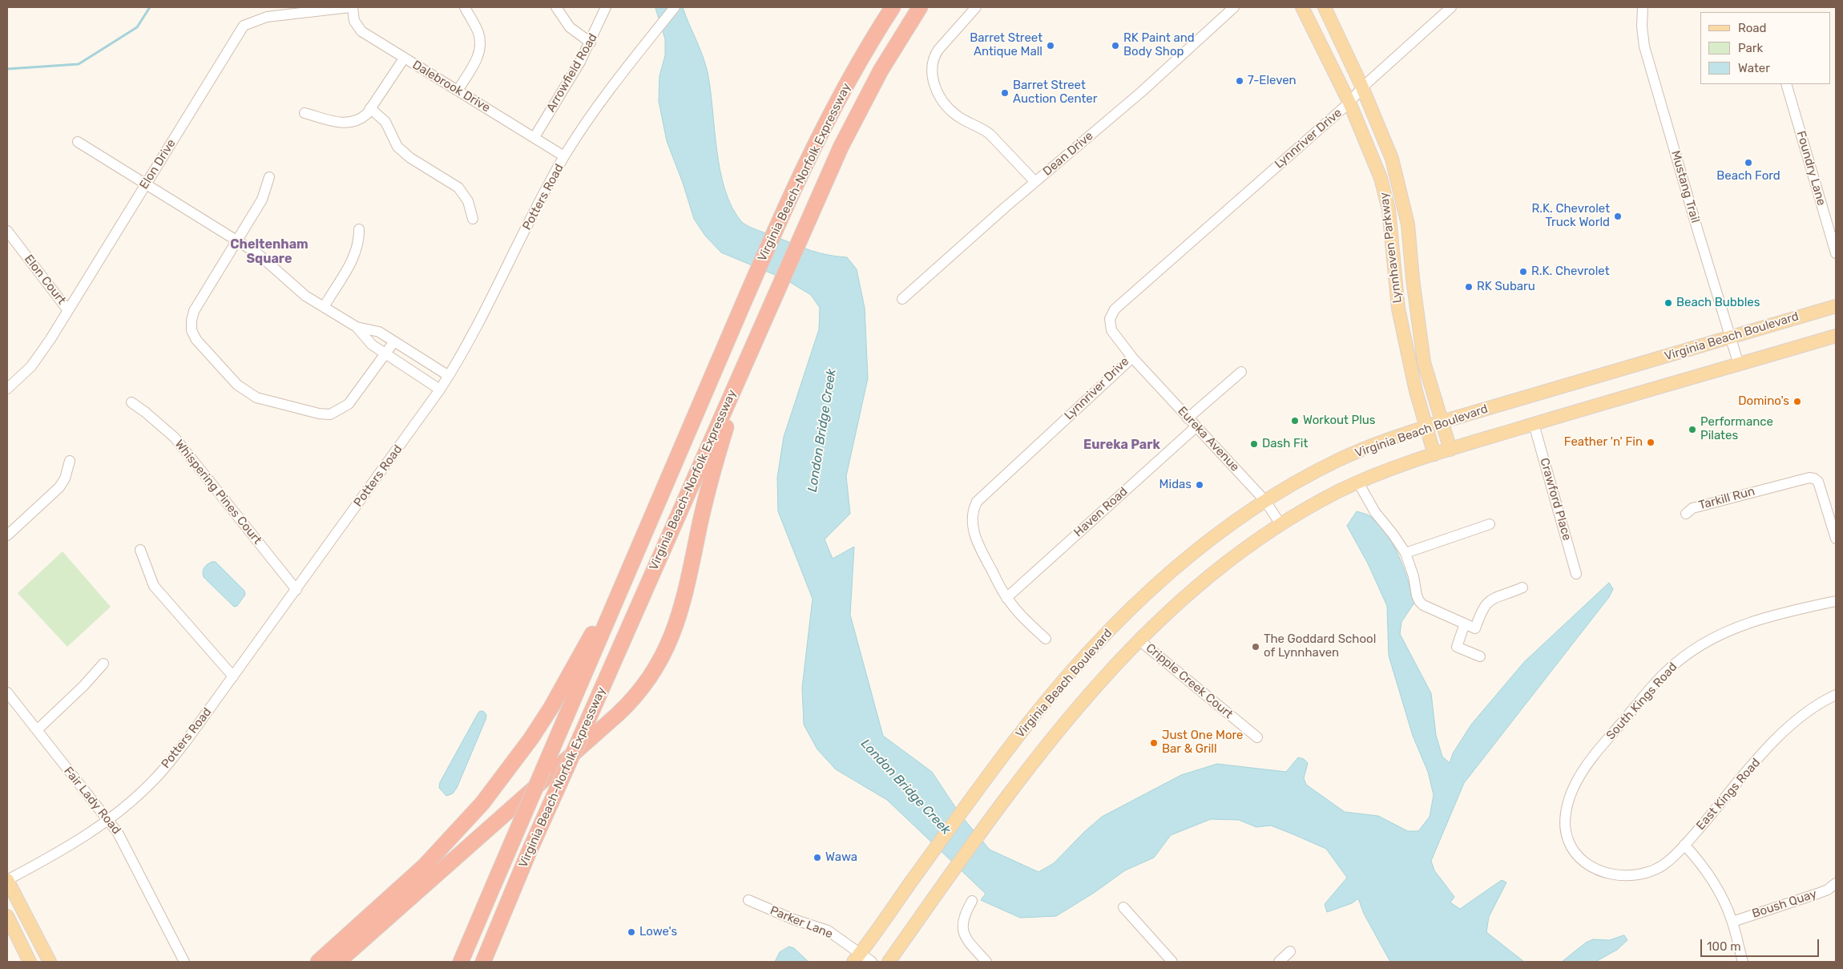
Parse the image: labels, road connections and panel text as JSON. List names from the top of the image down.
{
  "streets": {
    "highway": ["Virginia Beach-Norfolk Expressway"],
    "main road": ["Lynnhaven Parkway", "Virginia Beach Boulevard"],
    "street": [
      "Arrowfield Road",
      "Dalebrook Drive",
      "Lynnriver Drive",
      "Dean Drive",
      "Elon Drive",
      "Foundry Lane",
      "Mustang Trail",
      "Potters Road",
      "Elon Court",
      "Eureka Avenue",
      "Whispering Pines Court",
      "Tarkill Run",
      "Crawford Place",
      "Haven Road",
      "Cripple Creek Court",
      "South Kings Road",
      "East Kings Road",
      "Fair Lady Road",
      "Boush Quay",
      "Parker Lane"
    ]
  },
  "crossings": [
    ["Arrowfield Road", "Dalebrook Drive"],
    ["Dalebrook Drive", "Elon Drive"],
    ["Dalebrook Drive", "Potters Road"],
    ["Lynnriver Drive", "Lynnhaven Parkway"],
    ["Lynnriver Drive", "Eureka Avenue"],
    ["Lynnriver Drive", "Haven Road"],
    ["Elon Drive", "Elon Court"],
    ["Mustang Trail", "Virginia Beach Boulevard"],
    ["Potters Road", "Whispering Pines Court"],
    ["Potters Road", "Fair Lady Road"],
    ["Lynnhaven Parkway", "Virginia Beach Boulevard"],
    ["Virginia Beach Boulevard", "Eureka Avenue"],
    ["Virginia Beach Boulevard", "Crawford Place"],
    ["Virginia Beach Boulevard", "Cripple Creek Court"],
    ["Virginia Beach Boulevard", "Parker Lane"],
    ["Eureka Avenue", "Haven Road"],
    ["South Kings Road", "East Kings Road"]
  ],
  "districts": ["Cheltenham Square", "Eureka Park"],
  "water": ["London Bridge Creek"],
  "places": [
    "Barret Street Antique Mall",
    "RK Paint and Body Shop",
    "7-Eleven",
    "Barret Street Auction Center",
    "Beach Ford",
    "R.K. Chevrolet Truck World",
    "R.K. Chevrolet",
    "RK Subaru",
    "Beach Bubbles",
    "Domino's",
    "Workout Plus",
    "Performance Pilates",
    "Feather 'n' Fin",
    "Dash Fit",
    "Midas",
    "The Goddard School of Lynnhaven",
    "Just One More Bar & Grill",
    "Wawa",
    "Lowe's"
  ],
  "legend": ["Road", "Park", "Water"],
  "scale_bar": "100 m"
}
